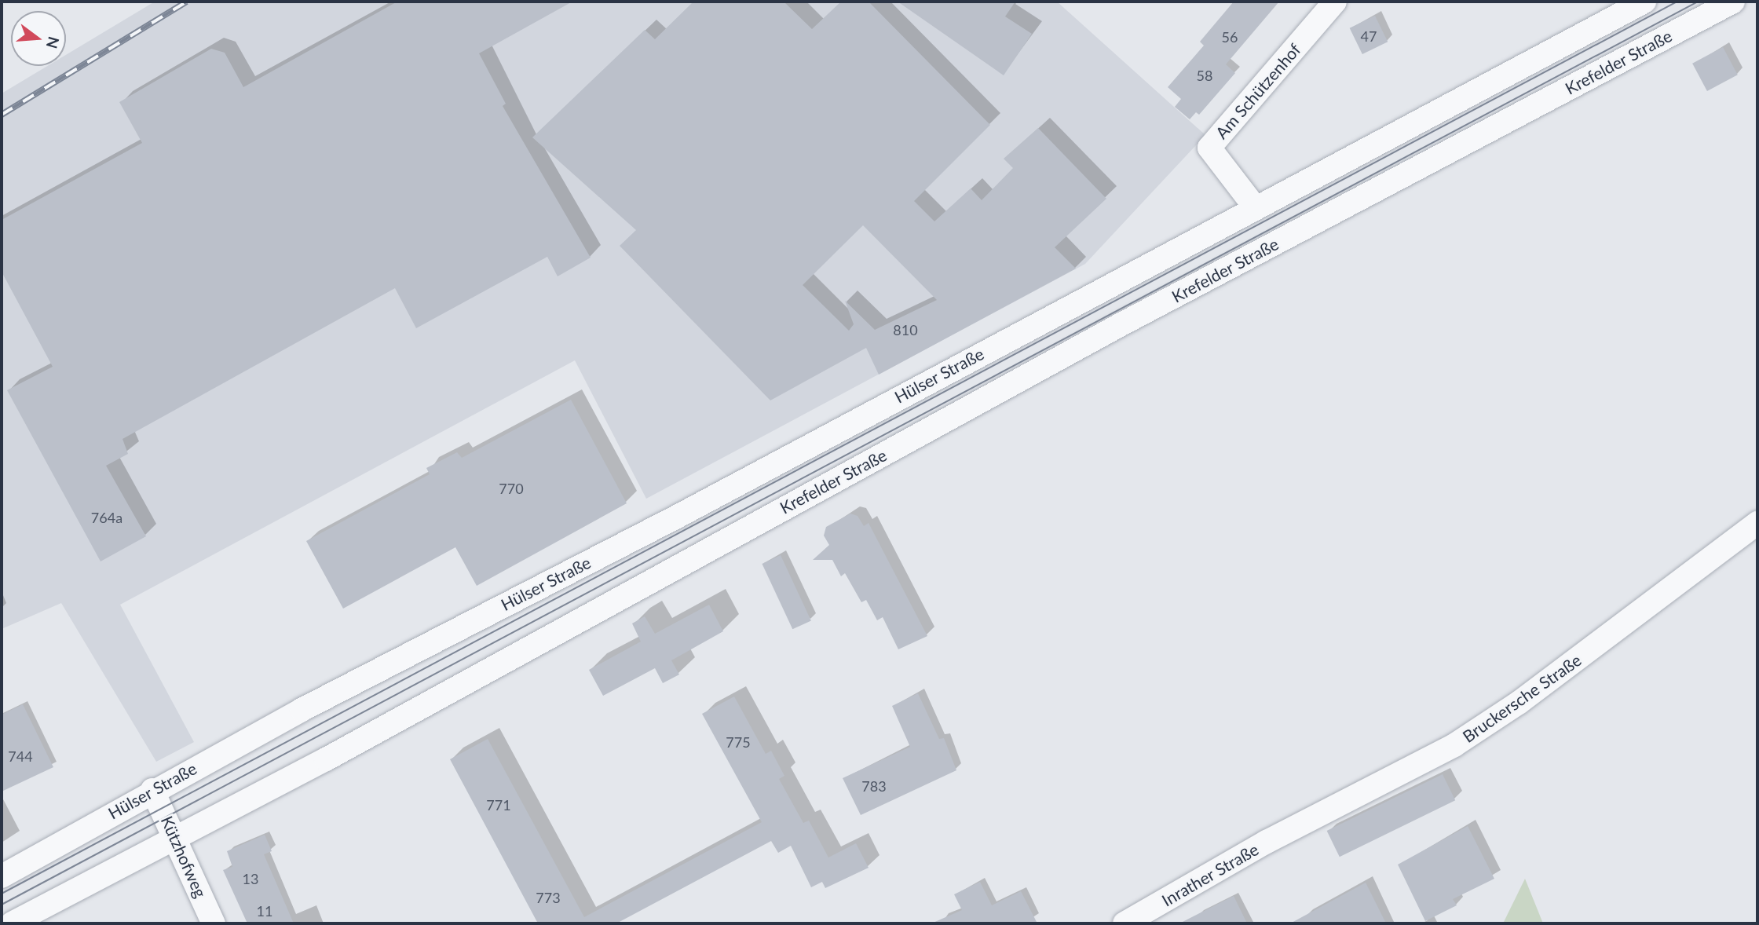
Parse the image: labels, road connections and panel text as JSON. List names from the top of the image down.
{
  "streets": {
    "street": [
      "Krefelder Straße",
      "Am Schützenhof",
      "Hülser Straße",
      "Bruckersche Straße",
      "Kützhofweg",
      "Inrather Straße"
    ]
  },
  "crossings": [
    ["Krefelder Straße", "Kützhofweg"],
    ["Am Schützenhof", "Hülser Straße"],
    ["Hülser Straße", "Kützhofweg"],
    ["Bruckersche Straße", "Inrather Straße"]
  ],
  "house_numbers": [
    "47",
    "56",
    "58",
    "810",
    "770",
    "764a",
    "775",
    "744",
    "783",
    "771",
    "13",
    "773",
    "11"
  ],
  "north": "right"
}
